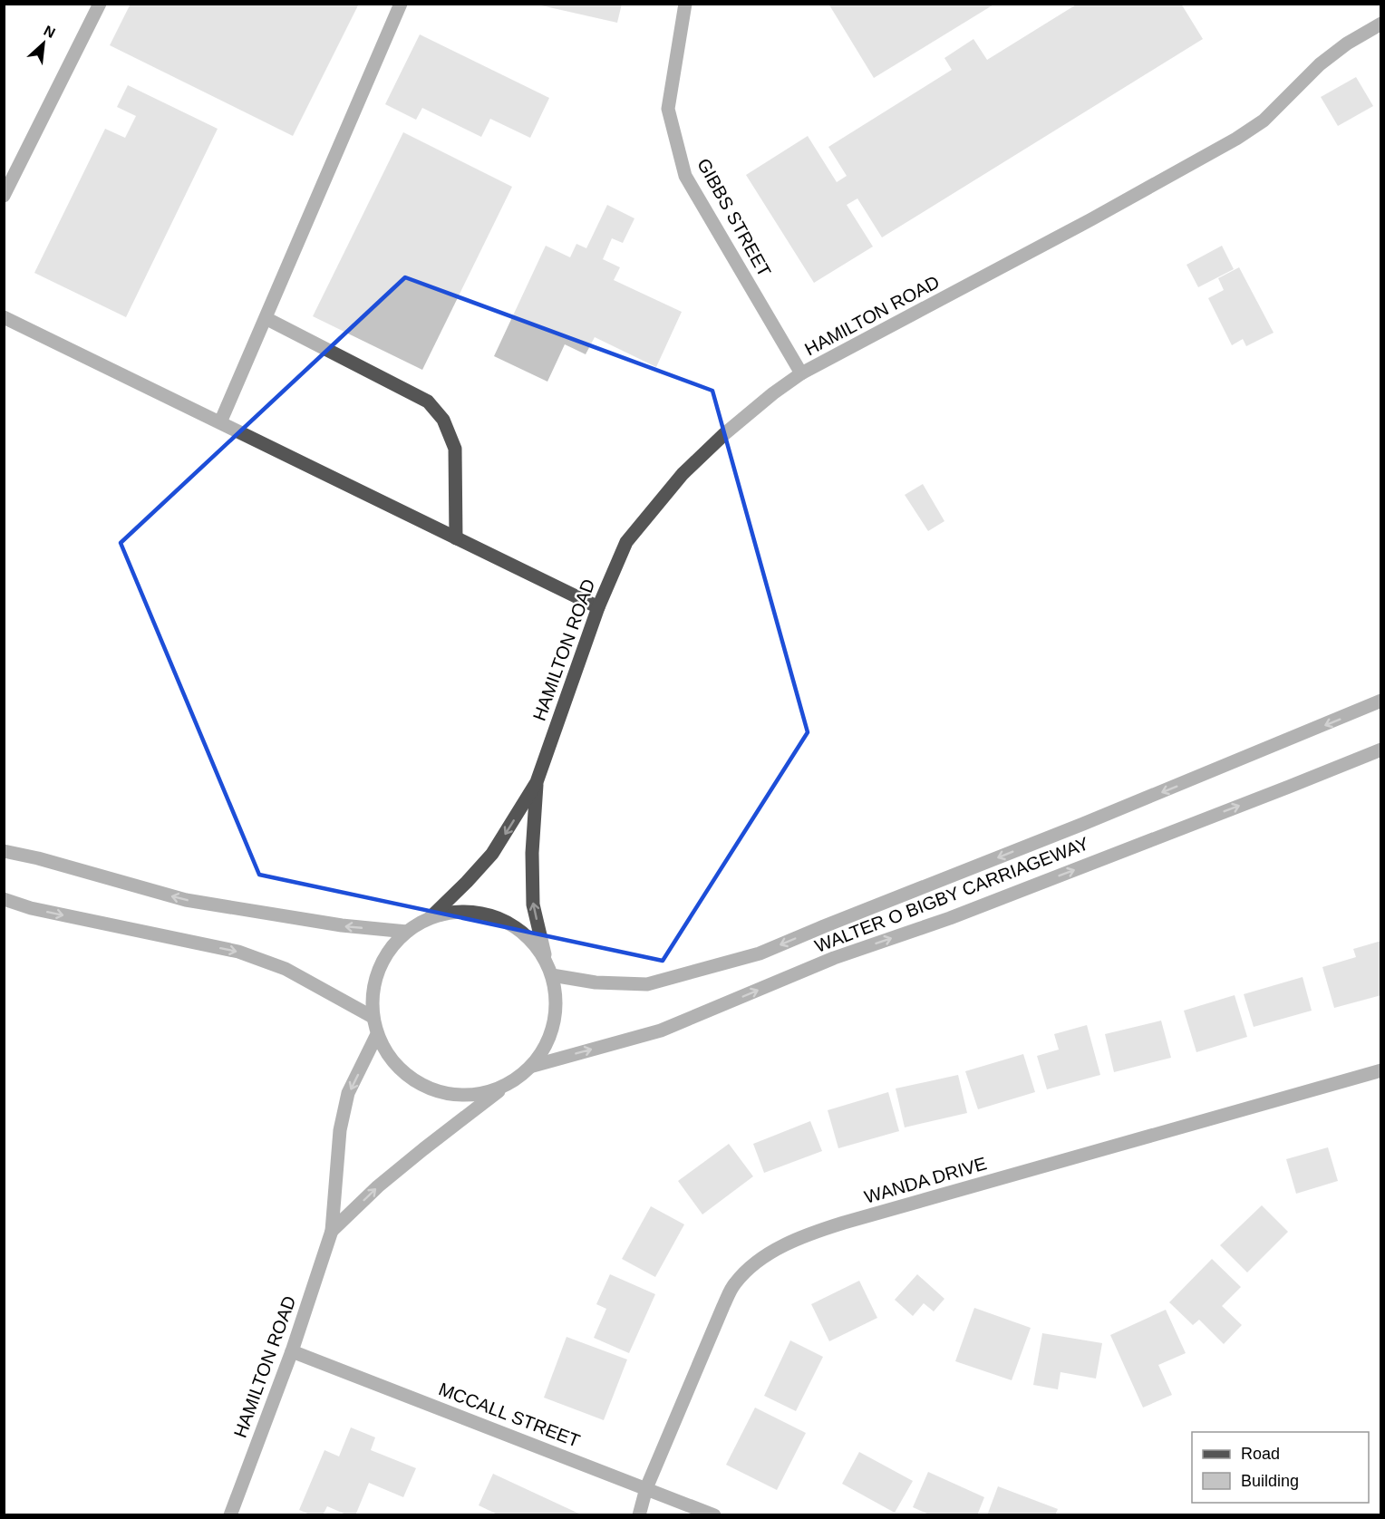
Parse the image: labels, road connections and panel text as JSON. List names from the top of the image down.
{
  "streets": {
    "street": [
      "GIBBS STREET",
      "HAMILTON ROAD",
      "WALTER O BIGBY CARRIAGEWAY",
      "WANDA DRIVE",
      "MCCALL STREET"
    ]
  },
  "crossings": [
    ["GIBBS STREET", "HAMILTON ROAD"],
    ["HAMILTON ROAD", "WALTER O BIGBY CARRIAGEWAY"],
    ["HAMILTON ROAD", "MCCALL STREET"],
    ["WANDA DRIVE", "MCCALL STREET"]
  ],
  "legend": ["Road", "Building"],
  "north": "top right"
}
